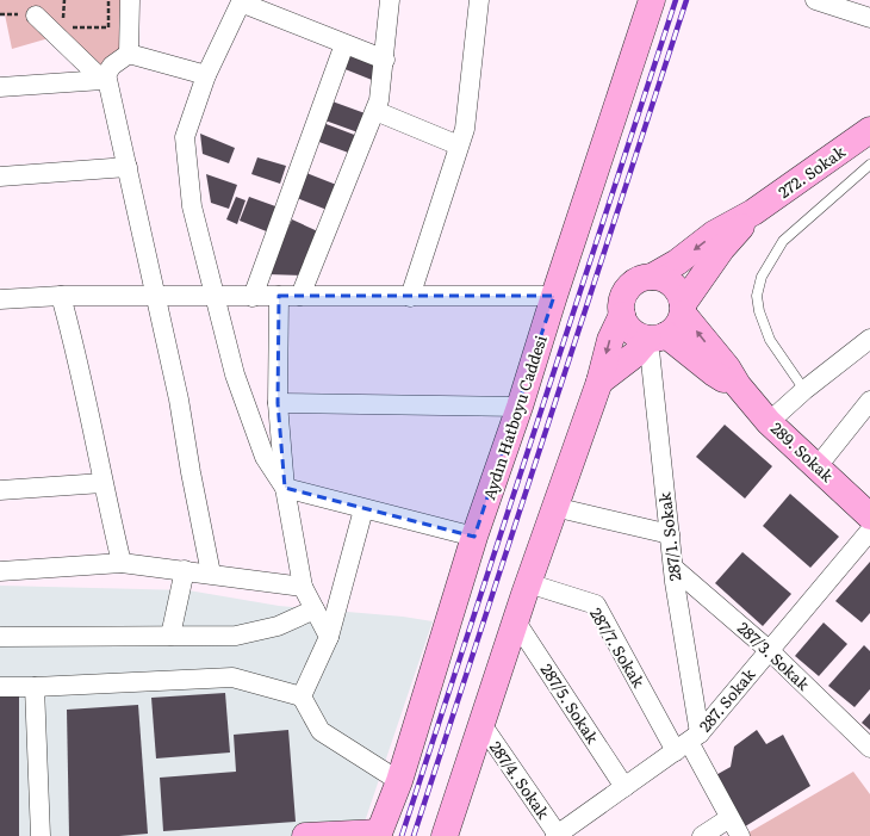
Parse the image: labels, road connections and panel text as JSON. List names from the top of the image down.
{
  "streets": {
    "street": [
      "272. Sokak",
      "Aydın Hatboyu Caddesi",
      "289. Sokak",
      "287/1. Sokak",
      "287/7. Sokak",
      "287/3. Sokak",
      "287. Sokak",
      "287/5. Sokak",
      "287/4. Sokak"
    ]
  },
  "crossings": [
    ["272. Sokak", "289. Sokak"],
    ["272. Sokak", "287/1. Sokak"],
    ["289. Sokak", "287/1. Sokak"],
    ["287/1. Sokak", "287/7. Sokak"],
    ["287/1. Sokak", "287/3. Sokak"],
    ["287/1. Sokak", "287. Sokak"],
    ["287/7. Sokak", "287. Sokak"],
    ["287/3. Sokak", "287. Sokak"],
    ["287. Sokak", "287/5. Sokak"],
    ["287. Sokak", "287/4. Sokak"]
  ]
}
